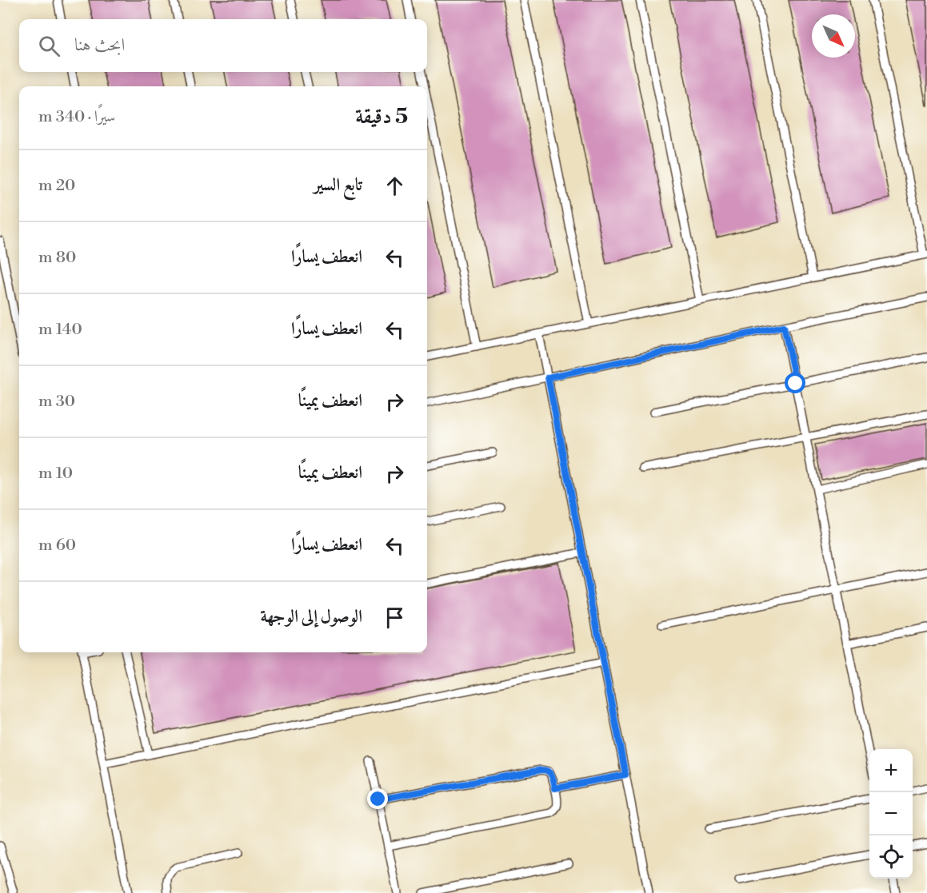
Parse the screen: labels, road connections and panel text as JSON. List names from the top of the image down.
{
  "north": "bottom right",
  "page": {
    "search": "ابحث هنا",
    "heading": ["5 دقيقة", "سيرًا · 340 m"],
    "list": [
      ["تابع السير", "20 m"],
      ["انعطف يسارًا", "80 m"],
      ["انعطف يسارًا", "140 m"],
      ["انعطف يمينًا", "30 m"],
      ["انعطف يمينًا", "10 m"],
      ["انعطف يسارًا", "60 m"],
      "الوصول إلى الوجهة"
    ],
    "map_buttons": ["+", "−"]
  }
}
